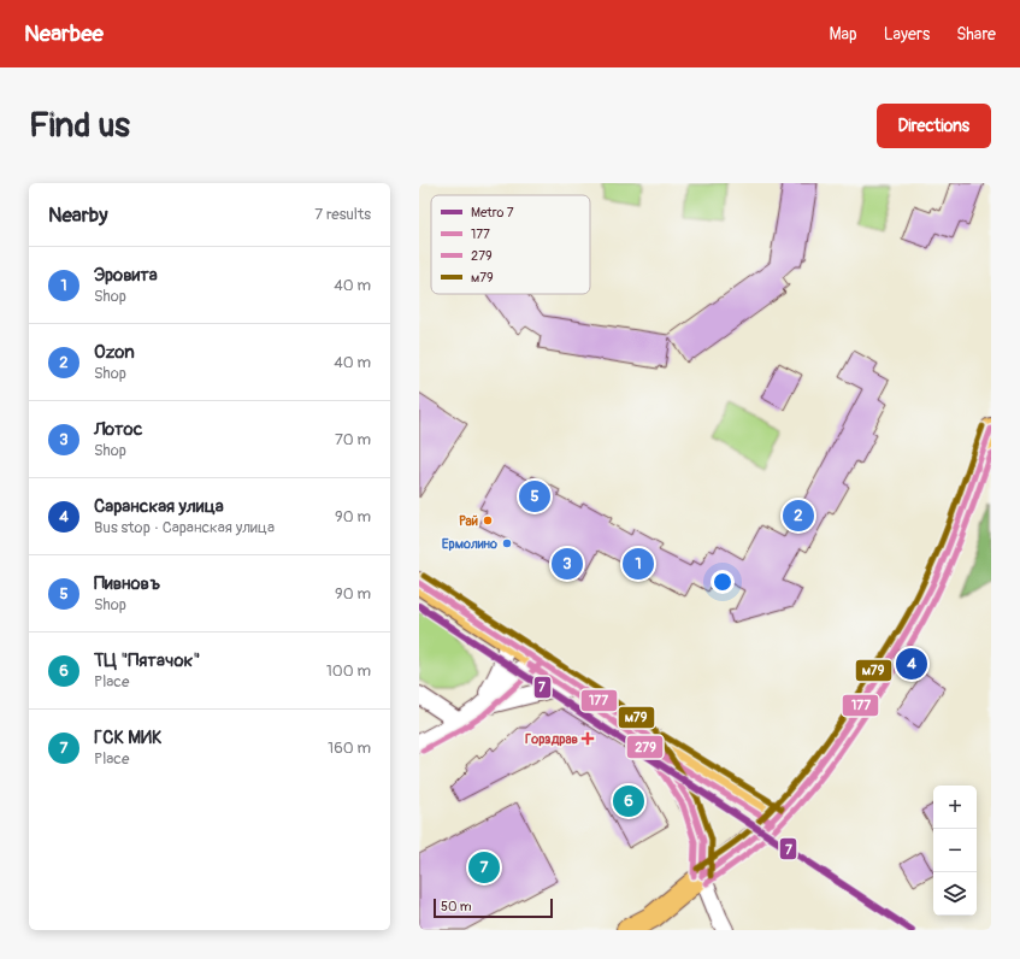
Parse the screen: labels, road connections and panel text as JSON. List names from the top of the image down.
{
  "places": {
    "other": ["Рай", "Ермолино"],
    "health": ["Горздрав"]
  },
  "lines": [
    "transit line м79",
    "transit line 177",
    "transit line 279",
    "metro line 7"
  ],
  "legend": [
    "Metro 7",
    "177",
    "279",
    "м79"
  ],
  "scale_bar": "50 m",
  "page": {
    "header": "Nearbee",
    "nav": ["Map", "Layers", "Share"],
    "buttons": "Directions",
    "title": "Find us",
    "heading": ["Nearby", "7 results"],
    "list": [
      {
        "mark": "1",
        "name": "Эровита",
        "note": "Shop",
        "value": "40 m"
      },
      {
        "mark": "2",
        "name": "Ozon",
        "note": "Shop",
        "value": "40 m"
      },
      {
        "mark": "3",
        "name": "Лотос",
        "note": "Shop",
        "value": "70 m"
      },
      {
        "mark": "4",
        "name": "Саранская улица",
        "note": "Bus stop · Саранская улица",
        "value": "90 m"
      },
      {
        "mark": "5",
        "name": "Пивновъ",
        "note": "Shop",
        "value": "90 m"
      },
      {
        "mark": "6",
        "name": "ТЦ \"Пятачок\"",
        "note": "Place",
        "value": "100 m"
      },
      {
        "mark": "7",
        "name": "ГСК МИК",
        "note": "Place",
        "value": "160 m"
      }
    ],
    "pins": [
      "5",
      "2",
      "1",
      "3",
      "4",
      "6",
      "7"
    ],
    "map_buttons": ["+", "−"],
    "scale": "50 m"
  }
}
